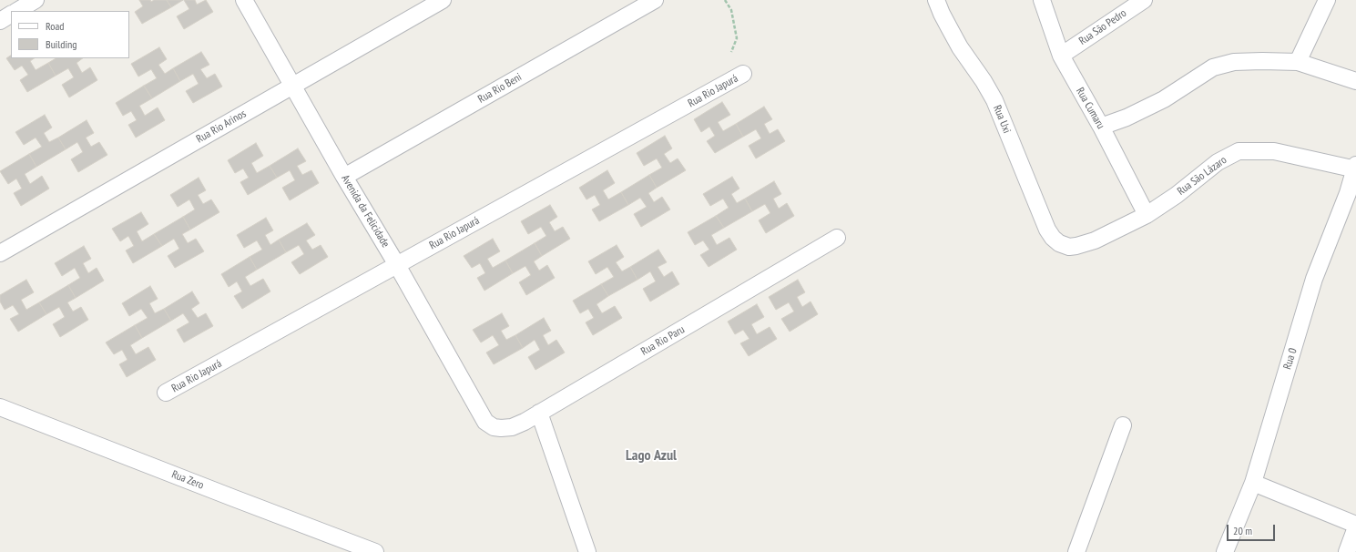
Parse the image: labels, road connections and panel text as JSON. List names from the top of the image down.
{
  "streets": {
    "street": [
      "Rua São Pedro",
      "Rua Rio Beni",
      "Rua Rio Japurá",
      "Rua Cumaru",
      "Rua Uxi",
      "Rua Rio Arinos",
      "Rua São Lázaro",
      "Avenida da Felicidade",
      "Rua Rio Paru",
      "Rua 0",
      "Rua Zero"
    ]
  },
  "crossings": [
    ["Rua São Pedro", "Rua Cumaru"],
    ["Rua Rio Beni", "Avenida da Felicidade"],
    ["Rua Rio Japurá", "Avenida da Felicidade"],
    ["Rua Cumaru", "Rua São Lázaro"],
    ["Rua Uxi", "Rua São Lázaro"],
    ["Rua Rio Arinos", "Avenida da Felicidade"],
    ["Rua São Lázaro", "Rua 0"],
    ["Avenida da Felicidade", "Rua Rio Paru"]
  ],
  "districts": ["Lago Azul"],
  "legend": ["Road", "Building"],
  "scale_bar": "20 m"
}
